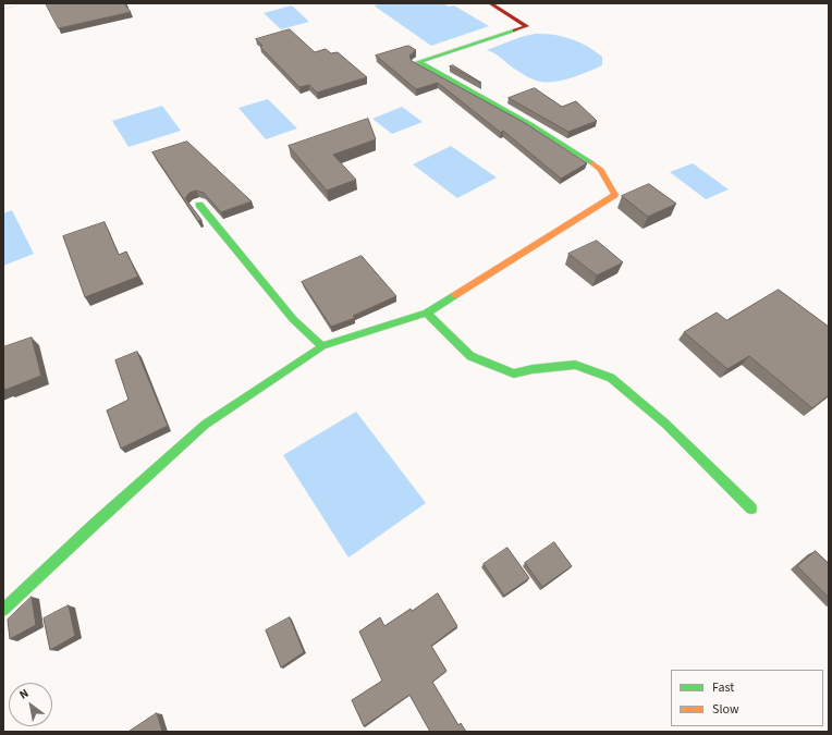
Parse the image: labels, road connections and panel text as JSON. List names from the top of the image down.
{
  "legend": ["Fast", "Slow"],
  "north": "top left"
}
